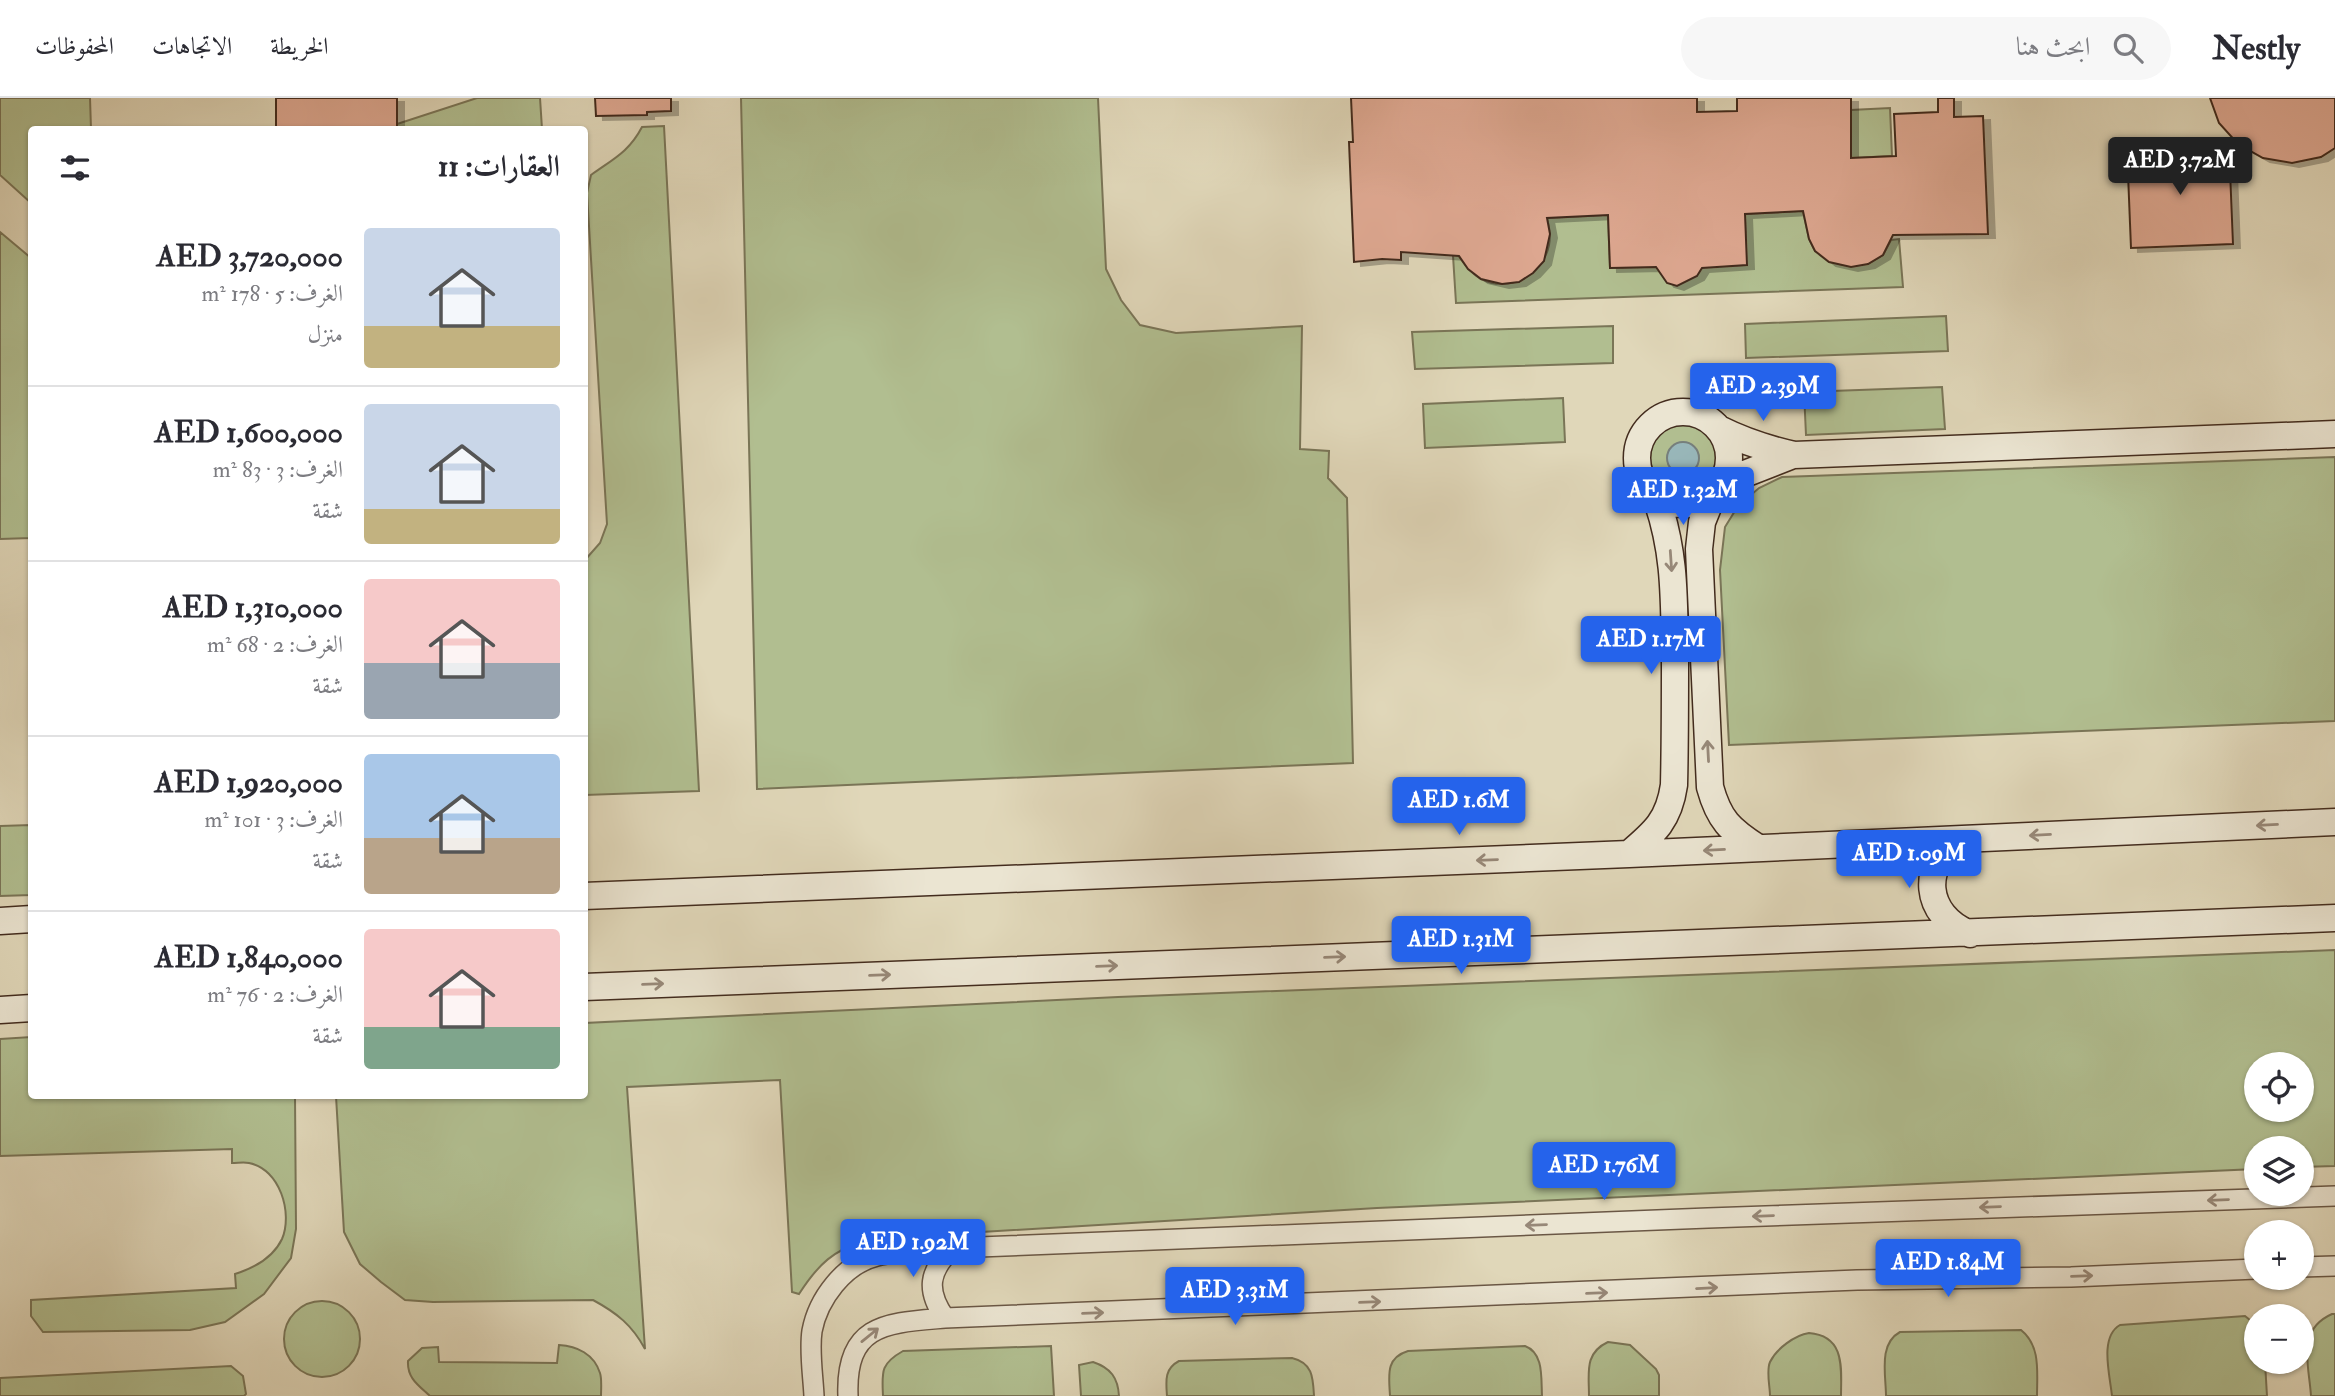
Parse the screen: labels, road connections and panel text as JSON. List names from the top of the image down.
{
  "page": {
    "header": "Nestly",
    "search": "ابحث هنا",
    "nav": ["الخريطة", "الاتجاهات", "المحفوظات"],
    "heading": "العقارات: 11",
    "price": [
      "AED 3.72M",
      "AED 2.39M",
      "AED 1.32M",
      "AED 1.17M",
      "AED 1.6M",
      "AED 1.09M",
      "AED 1.31M",
      "AED 1.76M",
      "AED 1.92M",
      "AED 1.84M",
      "AED 3.31M"
    ],
    "list": [
      {
        "name": "AED 3,720,000",
        "note": "الغرف: 5 · 178 m² · منزل"
      },
      {
        "name": "AED 1,600,000",
        "note": "الغرف: 3 · 83 m² · شقة"
      },
      {
        "name": "AED 1,310,000",
        "note": "الغرف: 2 · 68 m² · شقة"
      },
      {
        "name": "AED 1,920,000",
        "note": "الغرف: 3 · 101 m² · شقة"
      },
      {
        "name": "AED 1,840,000",
        "note": "الغرف: 2 · 76 m² · شقة"
      }
    ],
    "map_buttons": ["+", "−"]
  }
}
